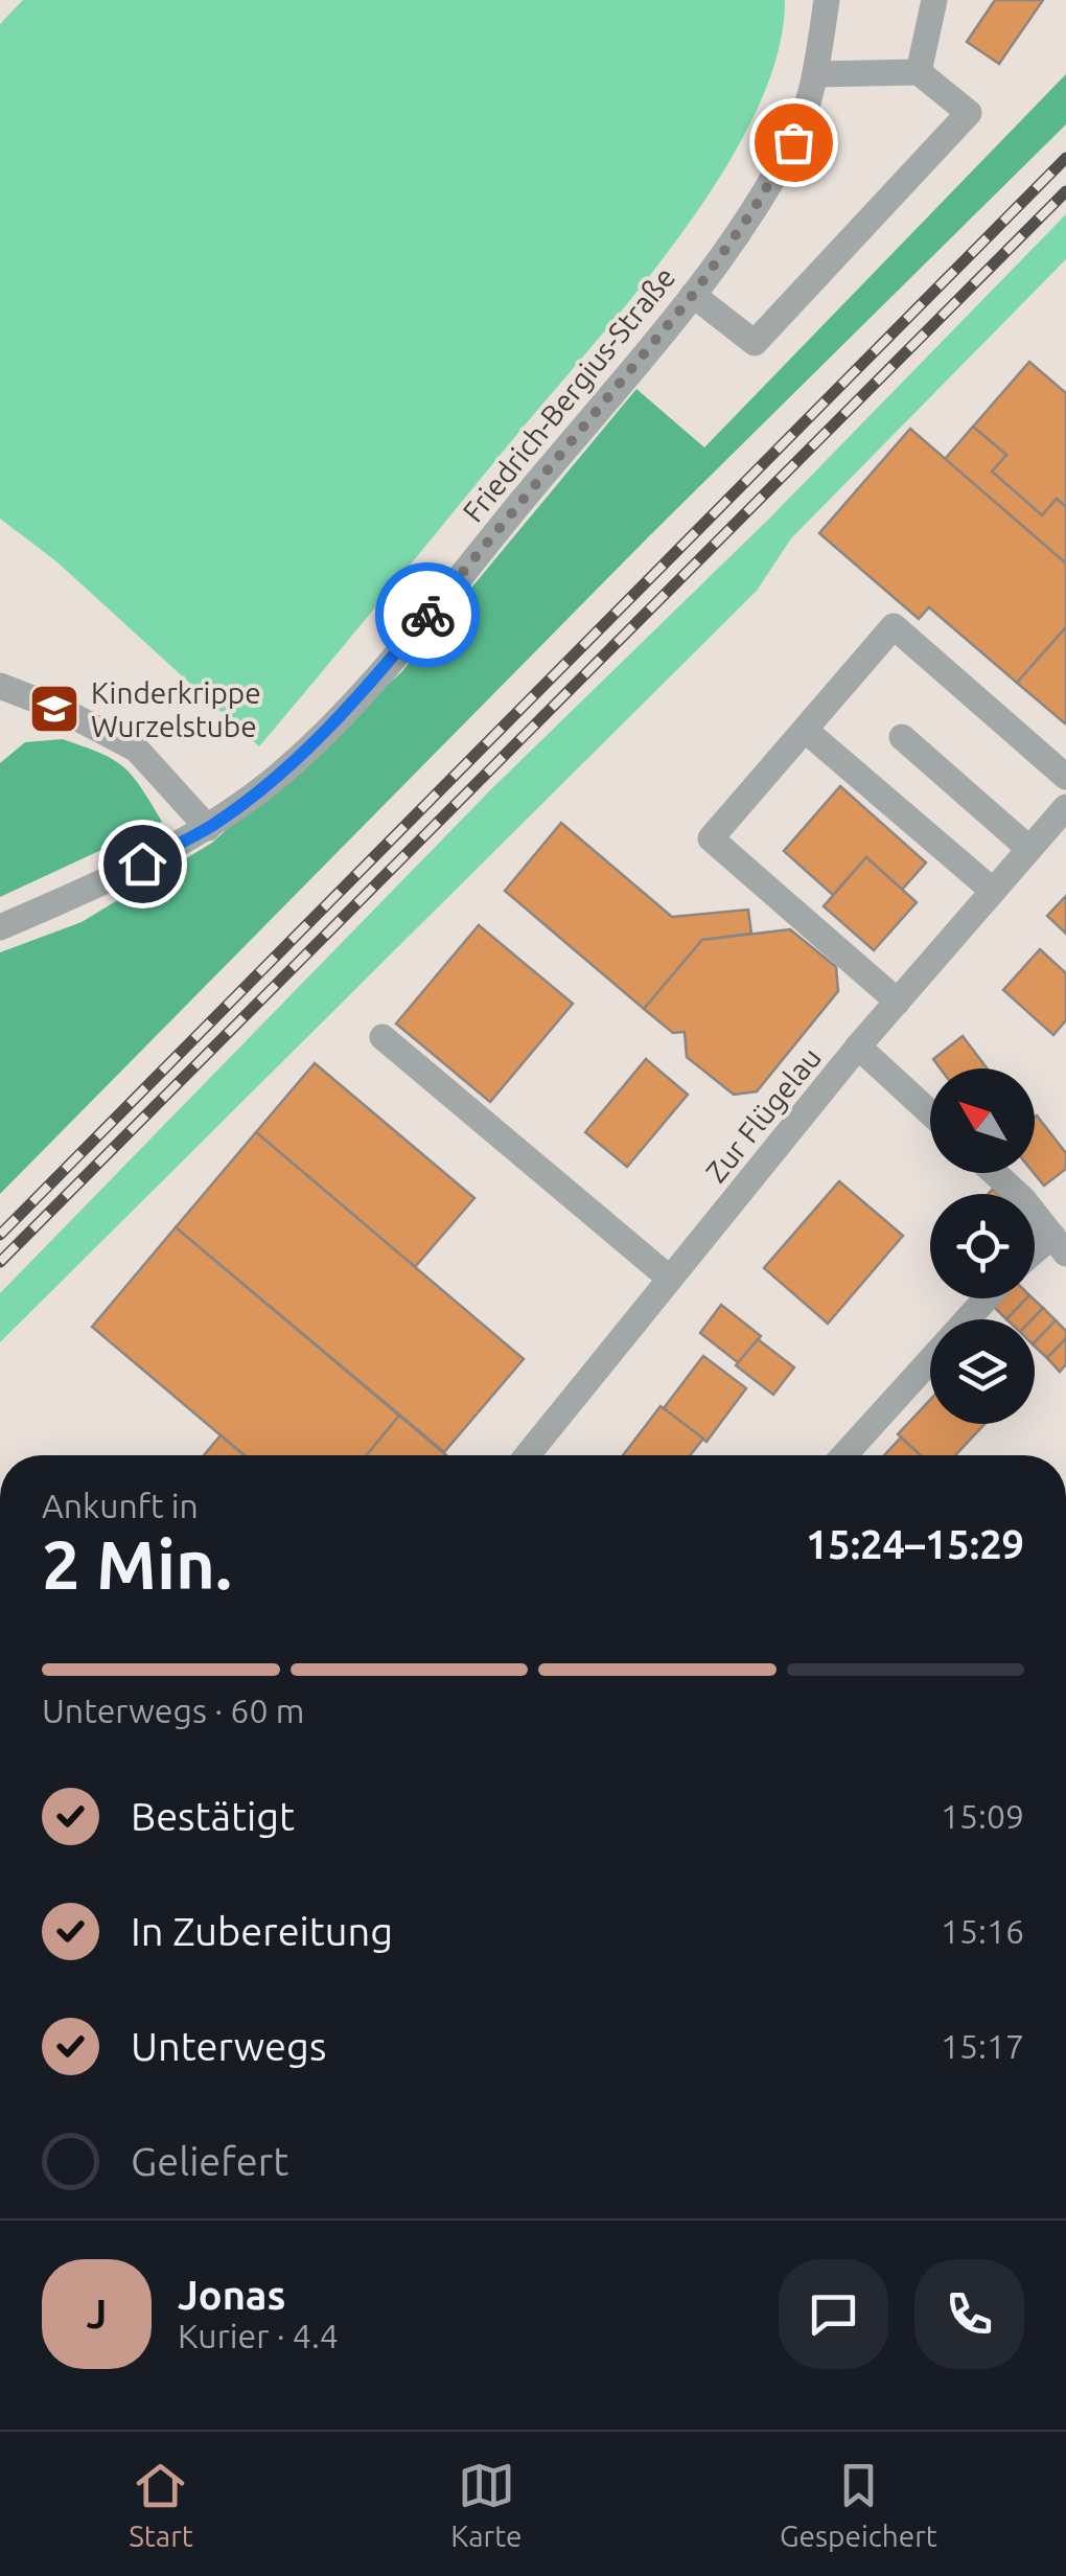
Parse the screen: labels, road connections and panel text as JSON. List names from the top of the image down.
{
  "streets": {
    "street": ["Friedrich-Bergius-Straße", "Zur Flügelau"]
  },
  "places": {
    "school or university": ["Kinderkrippe Wurzelstube"]
  },
  "north": "top left",
  "page": {
    "heading": ["2 Min.", "Ankunft in", "15:24–15:29"],
    "panel": ["Jonas", "Kurier · 4.4"],
    "bar": "Unterwegs · 60 m",
    "list": [
      ["Bestätigt", "15:09"],
      ["In Zubereitung", "15:16"],
      ["Unterwegs", "15:17"],
      "Geliefert"
    ],
    "round": "J",
    "tabs": ["Start", "Karte", "Gespeichert"]
  }
}
